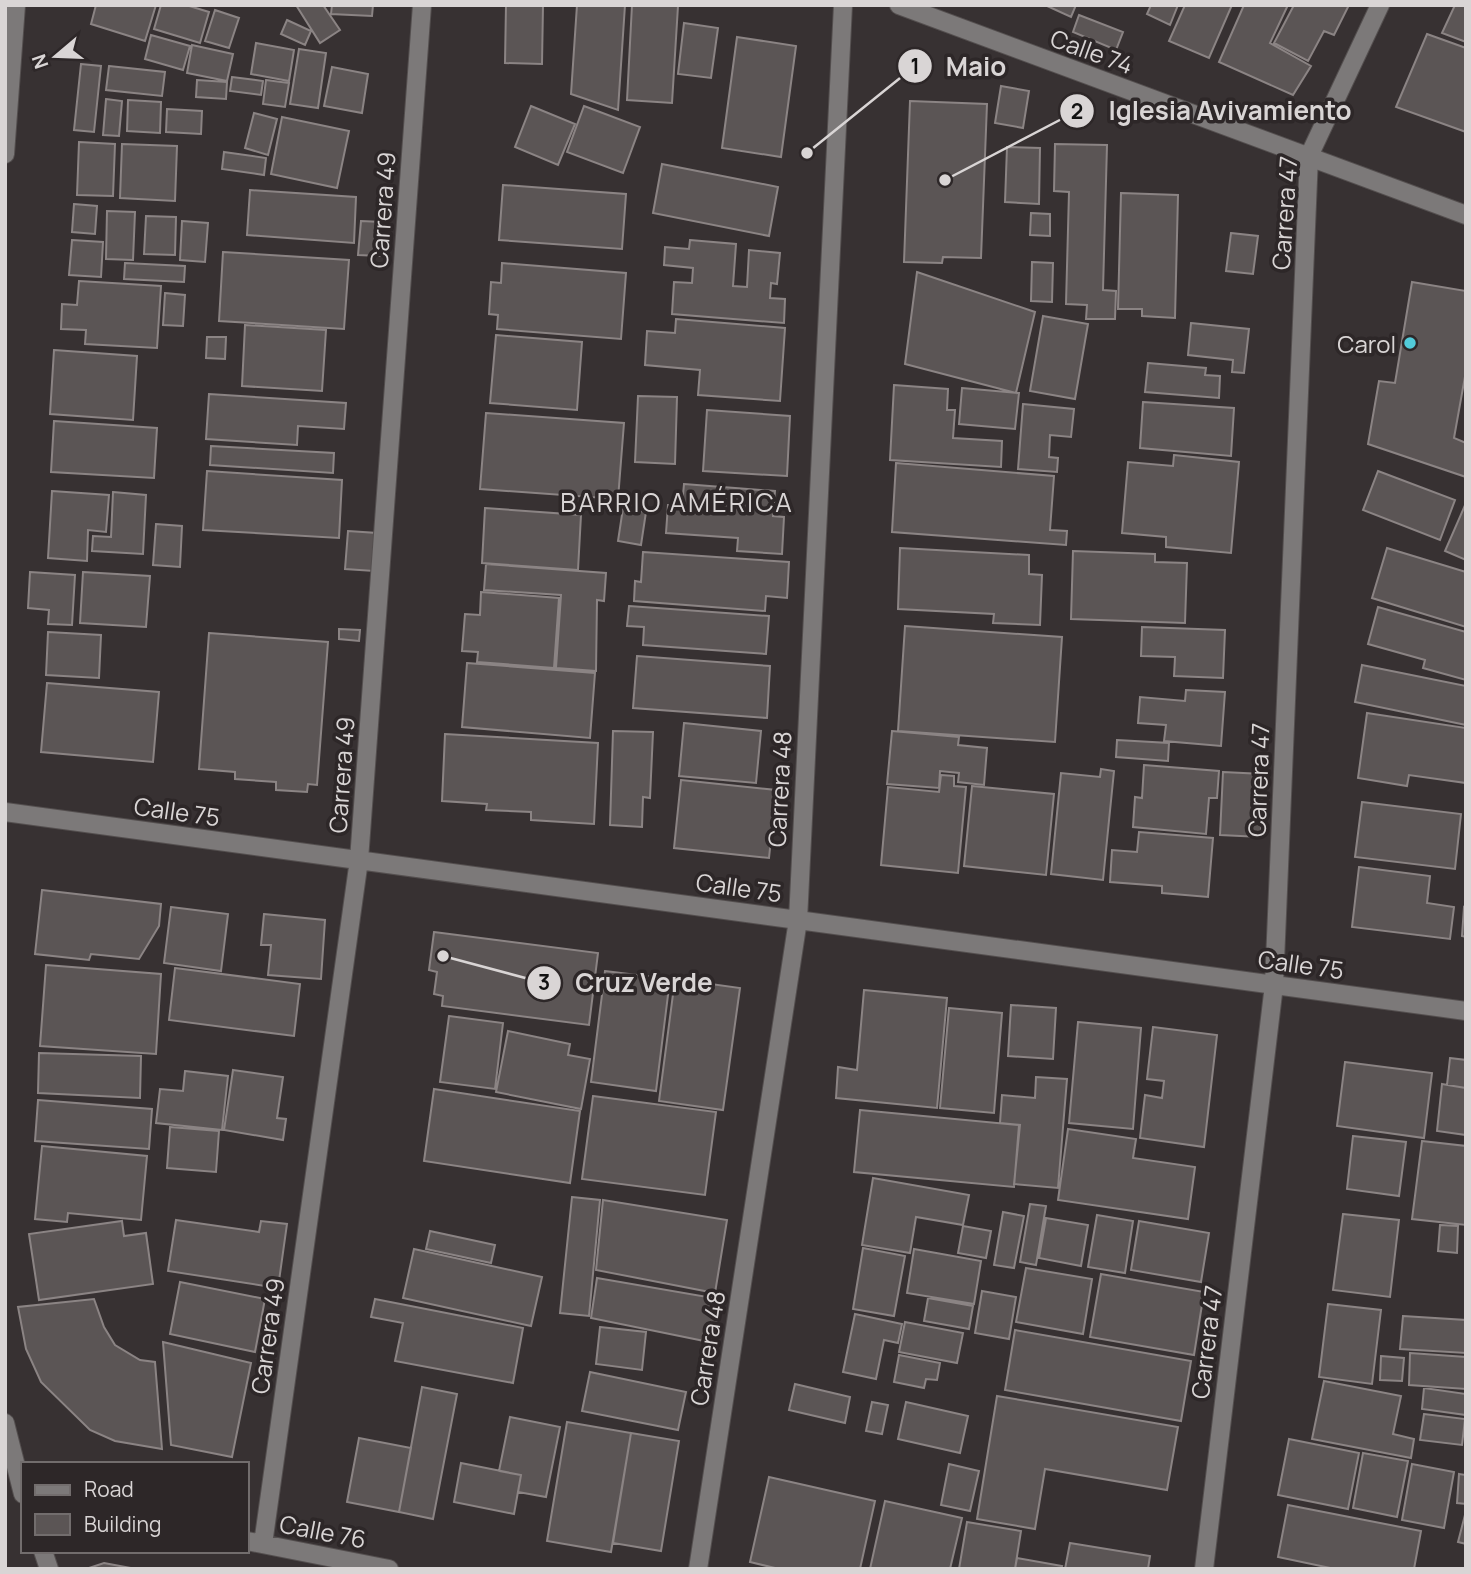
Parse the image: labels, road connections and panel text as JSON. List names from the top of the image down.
{
  "streets": {
    "street": [
      "Calle 74",
      "Carrera 49",
      "Carrera 47",
      "Carrera 48",
      "Calle 75",
      "Calle 76"
    ]
  },
  "crossings": [
    ["Calle 74", "Carrera 47"],
    ["Carrera 49", "Calle 75"],
    ["Carrera 49", "Calle 76"],
    ["Carrera 47", "Calle 75"],
    ["Carrera 48", "Calle 75"]
  ],
  "districts": ["BARRIO AMÉRICA"],
  "places": [
    "Maio",
    "Iglesia Avivamiento",
    "Carol",
    "Cruz Verde"
  ],
  "legend": ["Road", "Building"],
  "north": "left"
}
